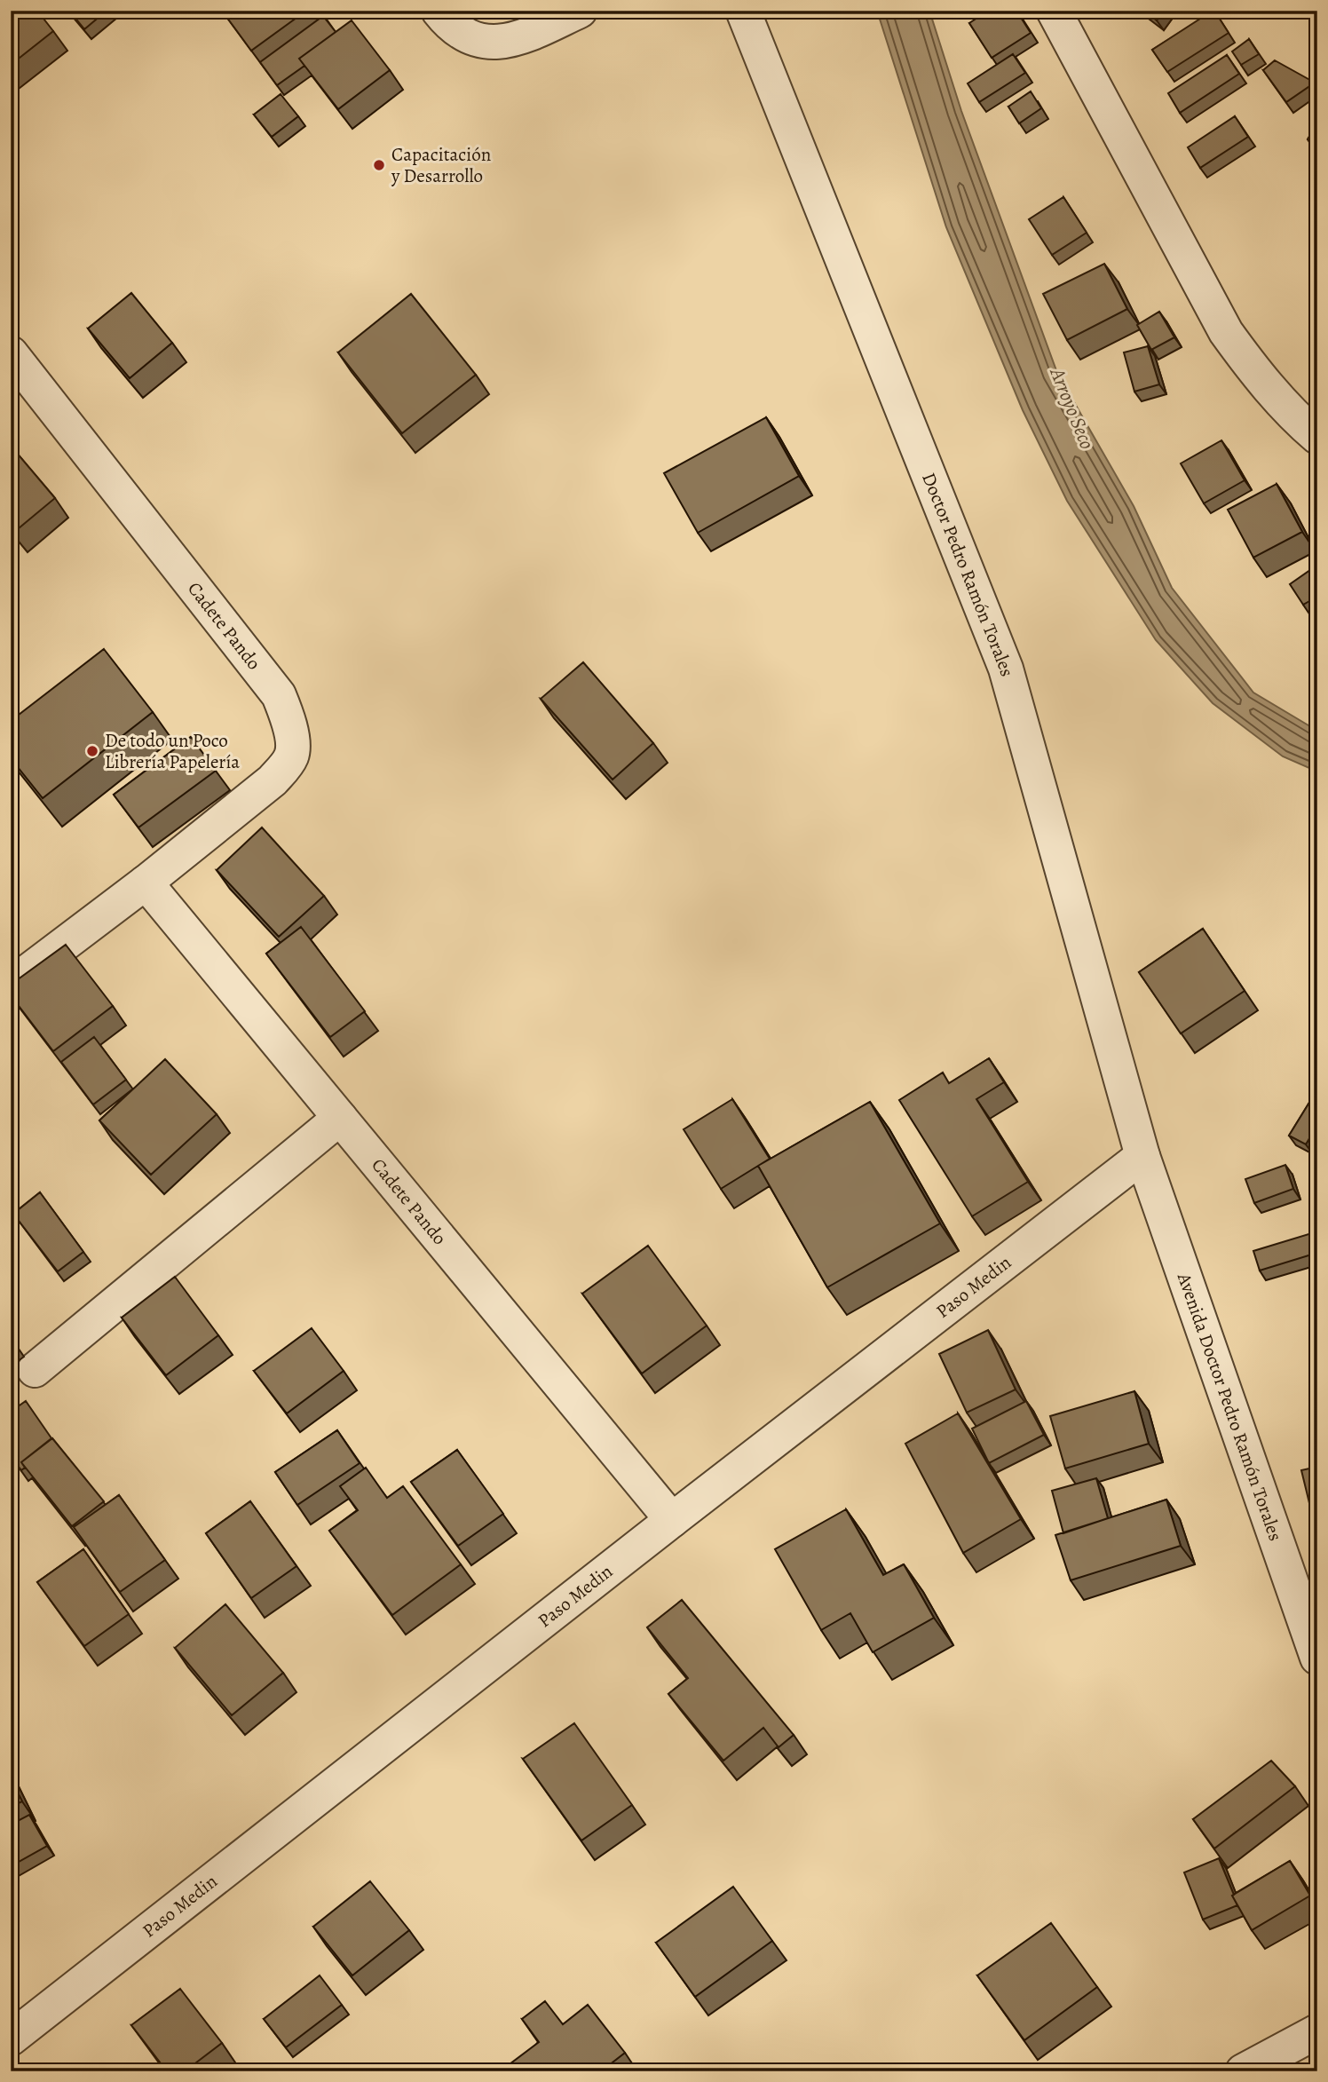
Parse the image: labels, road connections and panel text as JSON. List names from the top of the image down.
{
  "streets": {
    "street": [
      "Doctor Pedro Ramón Torales",
      "Cadete Pando",
      "Paso Medin",
      "Avenida Doctor Pedro Ramón Torales"
    ]
  },
  "crossings": [
    ["Doctor Pedro Ramón Torales", "Paso Medin"],
    ["Doctor Pedro Ramón Torales", "Avenida Doctor Pedro Ramón Torales"],
    ["Cadete Pando", "Paso Medin"],
    ["Paso Medin", "Avenida Doctor Pedro Ramón Torales"]
  ],
  "water": ["Arroyo Seco"],
  "places": ["Capacitación y Desarrollo", "De todo un Poco Librería Papelería"]
}
